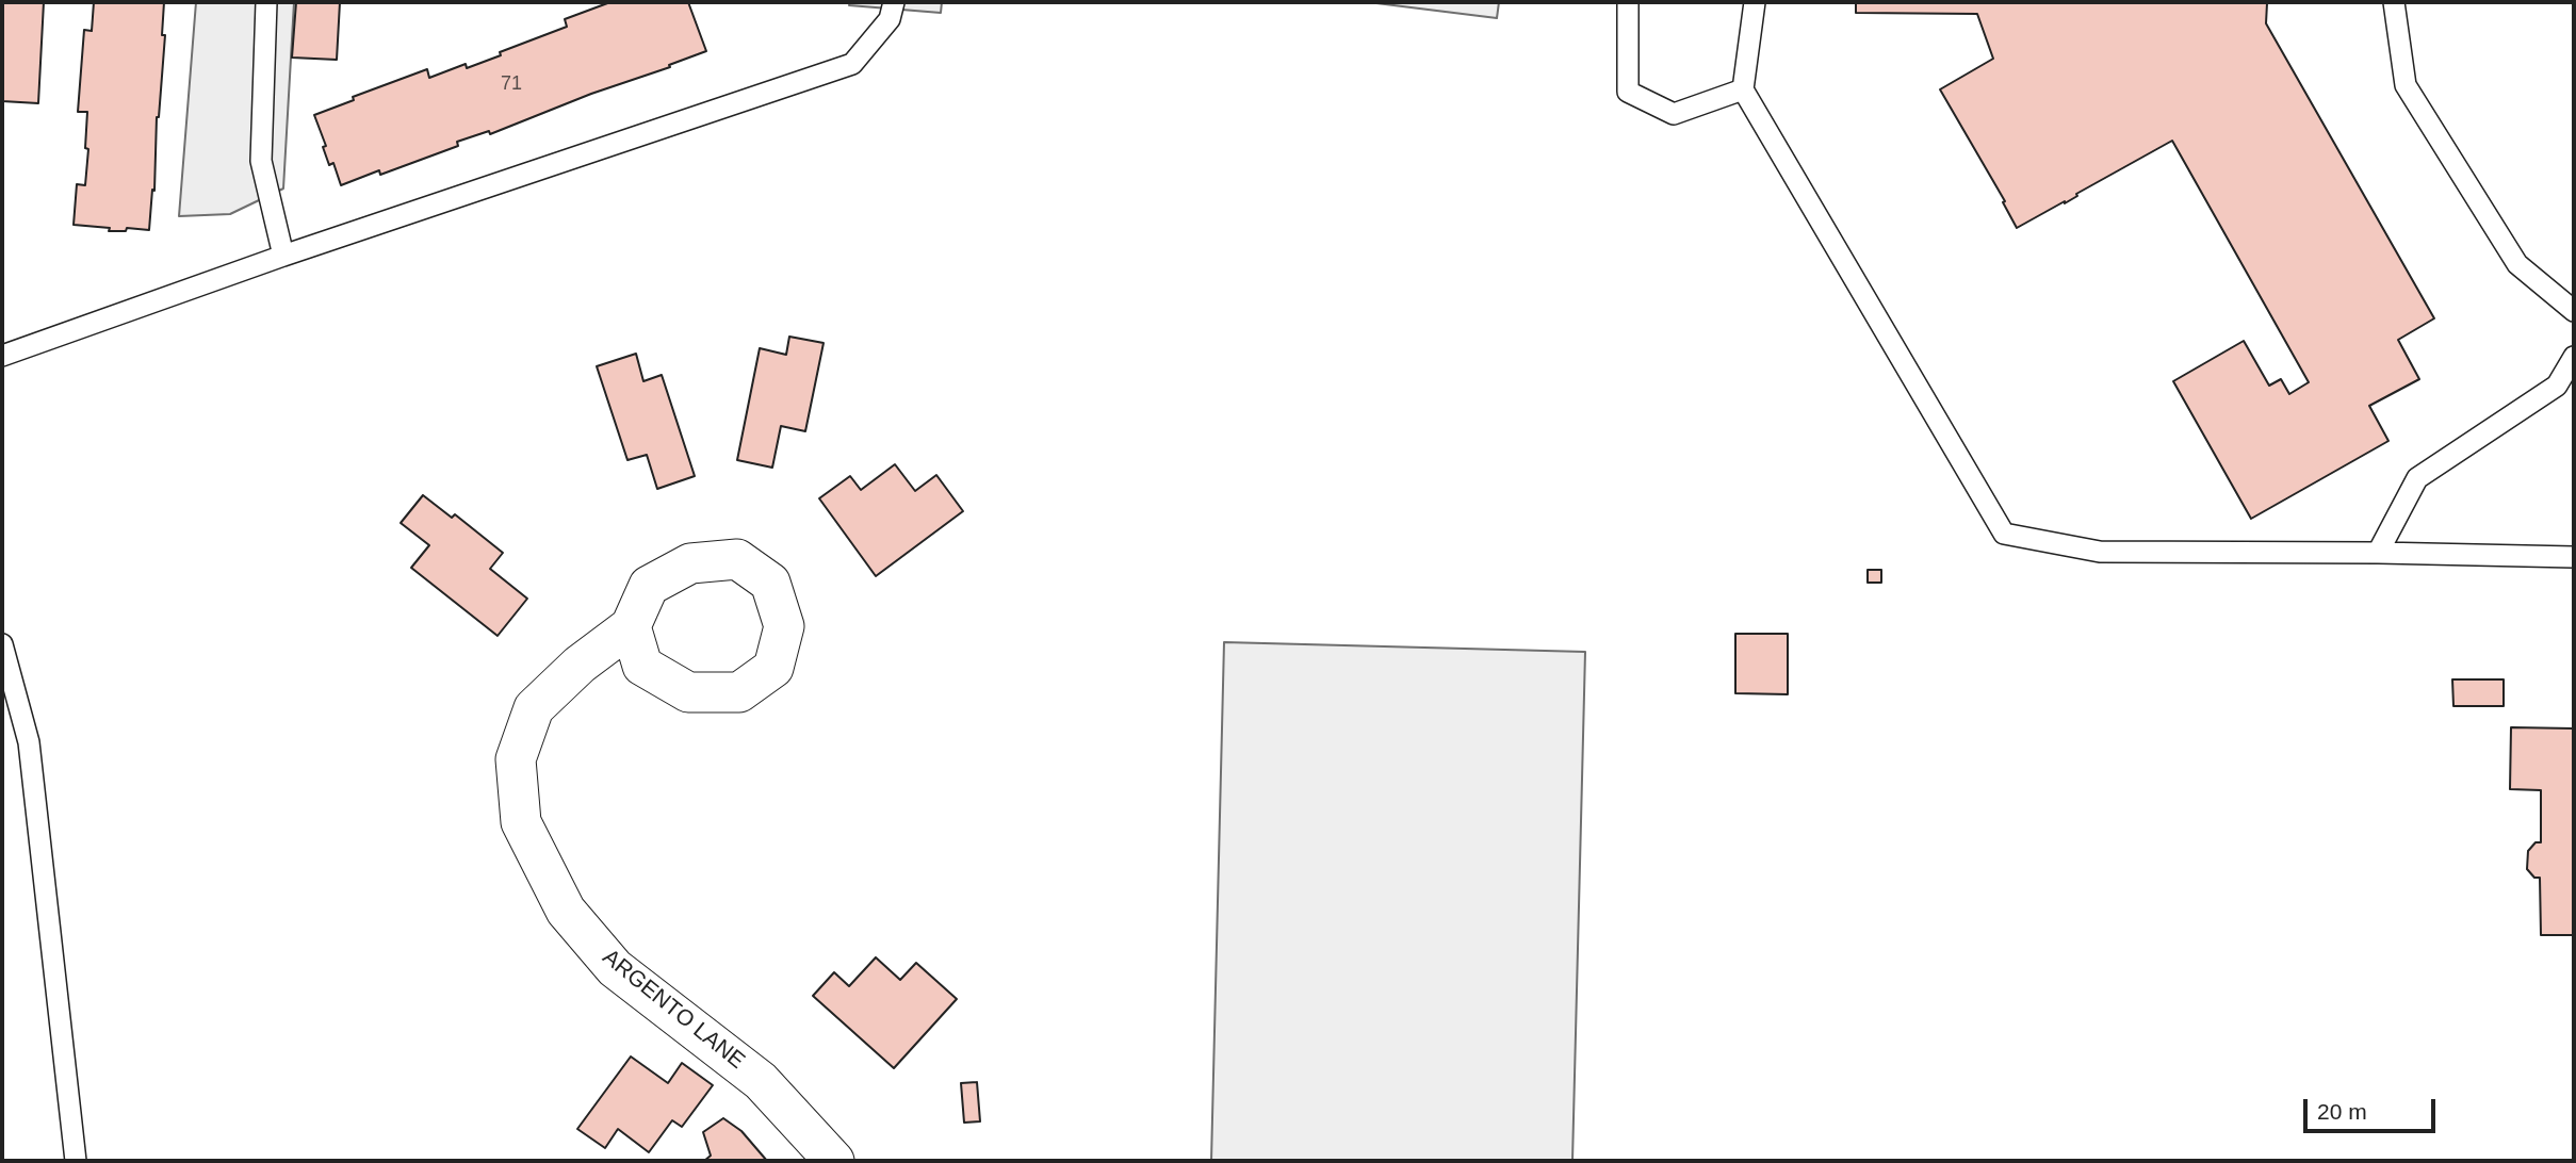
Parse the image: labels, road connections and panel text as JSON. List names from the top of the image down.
{
  "streets": {
    "street": ["ARGENTO LANE"]
  },
  "house_numbers": ["71"],
  "scale_bar": "20 m"
}
